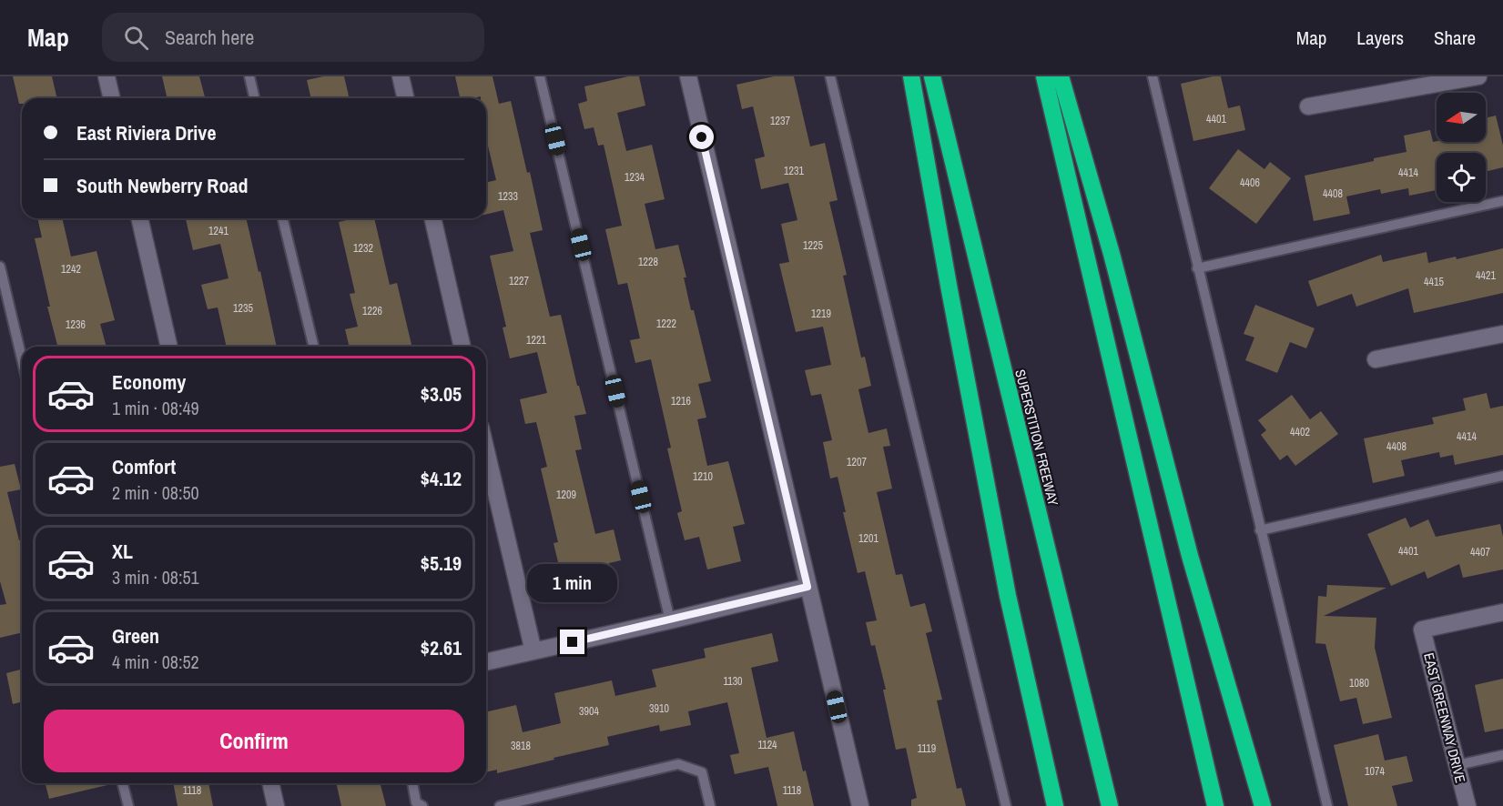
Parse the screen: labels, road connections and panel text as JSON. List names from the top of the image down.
{
  "streets": {
    "highway": ["SUPERSTITION FREEWAY"],
    "street": ["EAST GREENWAY DRIVE"]
  },
  "house_numbers": [
    "4401",
    "1237",
    "1231",
    "4414",
    "1234",
    "4406",
    "4408",
    "1233",
    "1241",
    "1225",
    "1232",
    "1228",
    "1242",
    "4421",
    "1227",
    "4415",
    "1235",
    "1226",
    "1219",
    "1222",
    "1236",
    "1221",
    "1216",
    "4402",
    "4414",
    "4408",
    "1207",
    "1210",
    "1209",
    "1201",
    "4401",
    "4407",
    "1130",
    "1080",
    "3910",
    "3904",
    "1124",
    "3818",
    "1119",
    "1074",
    "1118",
    "1118"
  ],
  "north": "left",
  "page": {
    "header": "Map",
    "search": "Search here",
    "nav": ["Map", "Layers", "Share"],
    "banner": ["East Riviera Drive", "South Newberry Road"],
    "list": [
      {
        "name": "Economy",
        "note": "1 min · 08:49",
        "value": "$3.05"
      },
      {
        "name": "Comfort",
        "note": "2 min · 08:50",
        "value": "$4.12"
      },
      {
        "name": "XL",
        "note": "3 min · 08:51",
        "value": "$5.19"
      },
      {
        "name": "Green",
        "note": "4 min · 08:52",
        "value": "$2.61"
      }
    ],
    "bubble": "1 min",
    "buttons": "Confirm"
  }
}
